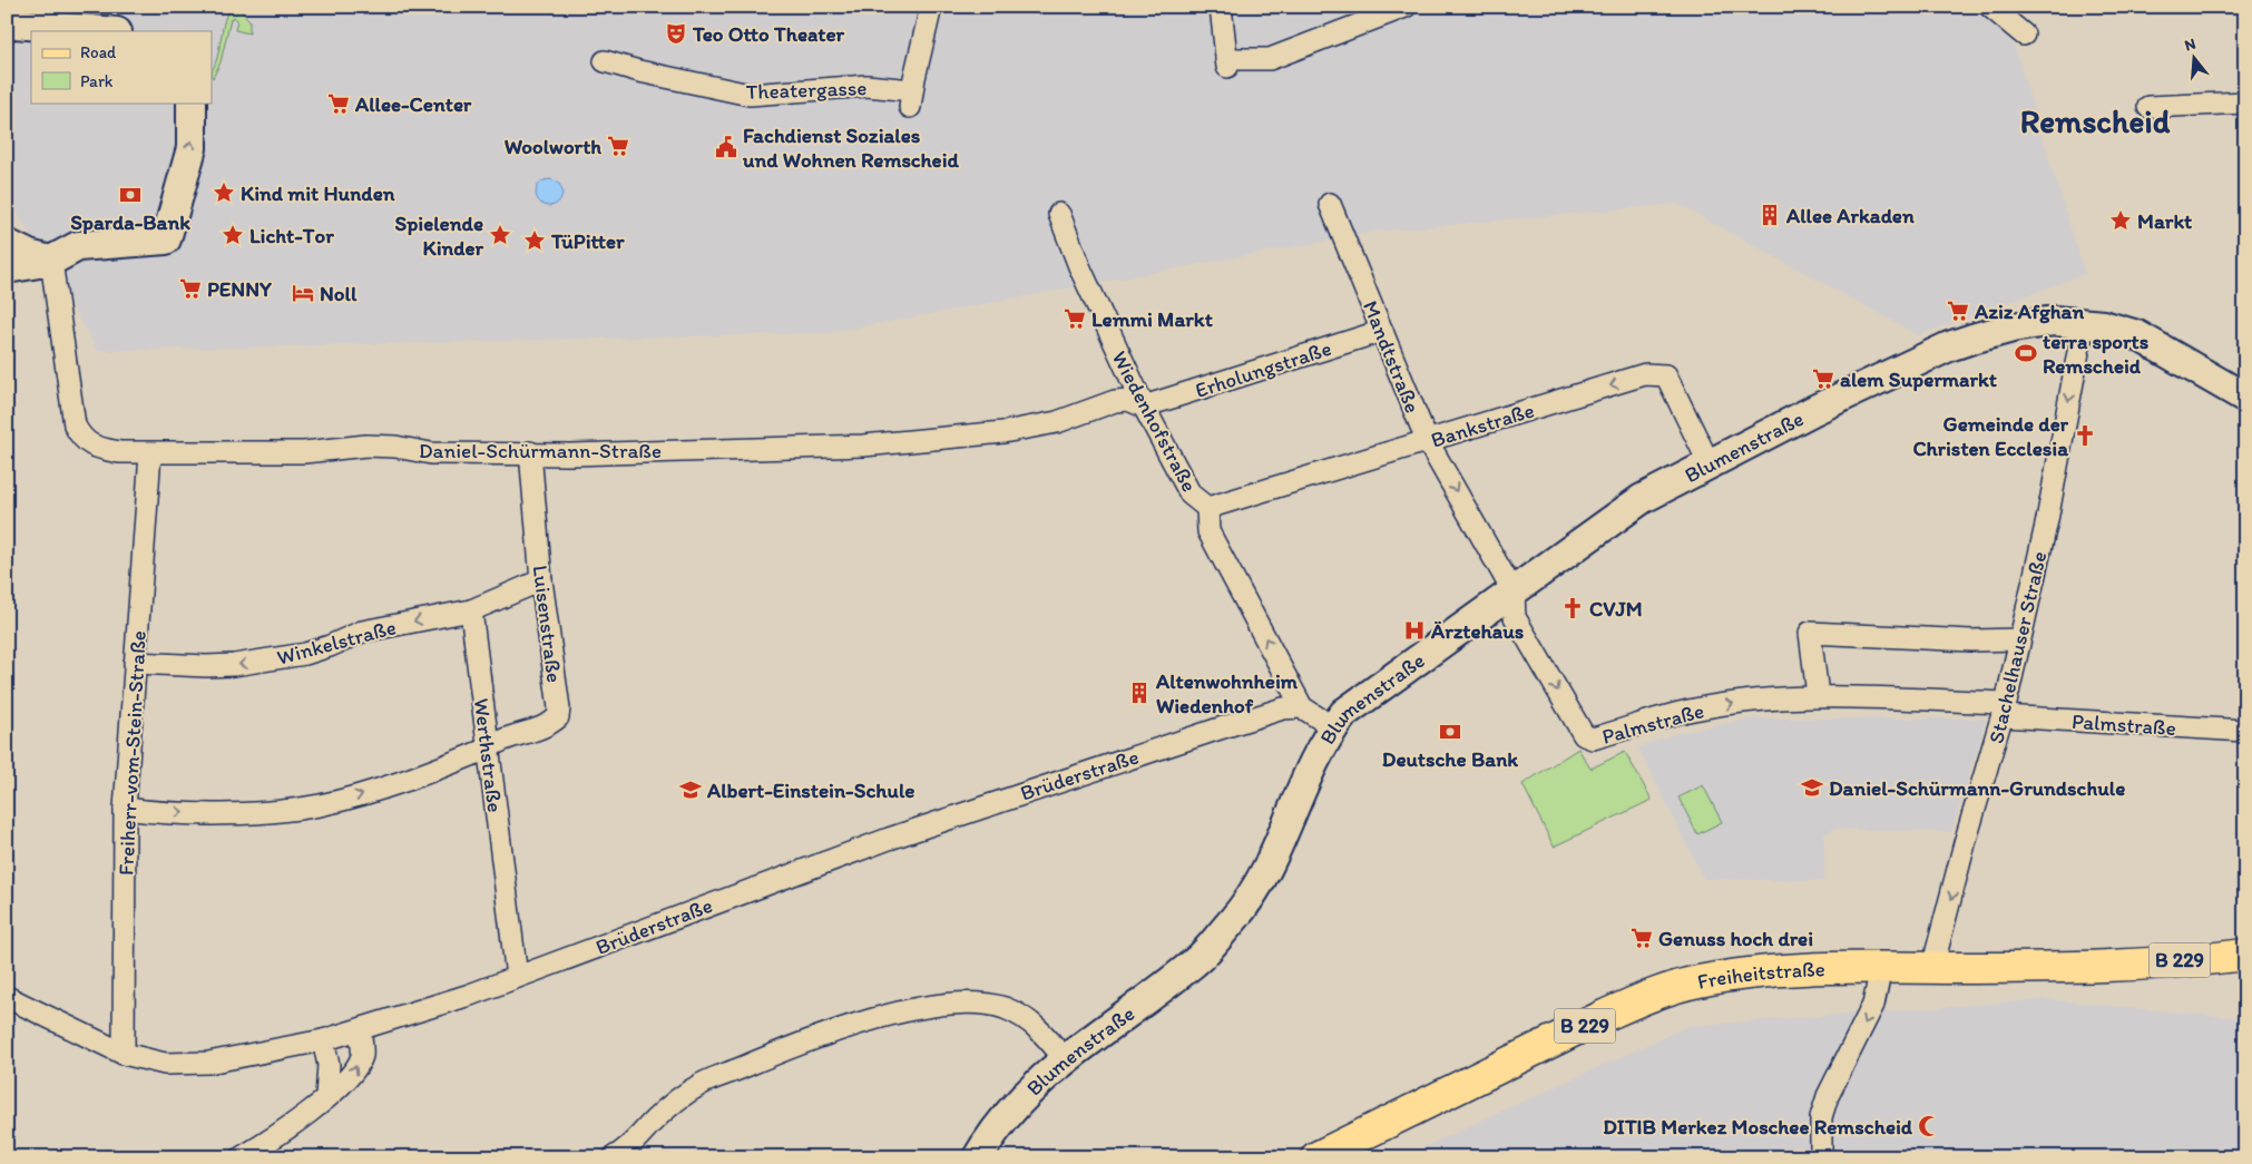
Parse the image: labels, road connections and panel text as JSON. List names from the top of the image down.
{
  "streets": {
    "main road": ["B 229", "Freiheitstraße"],
    "street": [
      "Theatergasse",
      "Mandtstraße",
      "Erholungstraße",
      "Wiedenhofstraße",
      "Bankstraße",
      "Blumenstraße",
      "Daniel-Schürmann-Straße",
      "Luisenstraße",
      "Winkelstraße",
      "Stachelhauser Straße",
      "Palmstraße",
      "Freiherr-vom-Stein-Straße",
      "Werthstraße",
      "Brüderstraße"
    ]
  },
  "crossings": [
    ["Mandtstraße", "Erholungstraße"],
    ["Mandtstraße", "Bankstraße"],
    ["Mandtstraße", "Blumenstraße"],
    ["Mandtstraße", "Palmstraße"],
    ["Erholungstraße", "Wiedenhofstraße"],
    ["Erholungstraße", "Daniel-Schürmann-Straße"],
    ["Wiedenhofstraße", "Bankstraße"],
    ["Wiedenhofstraße", "Blumenstraße"],
    ["Wiedenhofstraße", "Daniel-Schürmann-Straße"],
    ["Wiedenhofstraße", "Brüderstraße"],
    ["Bankstraße", "Blumenstraße"],
    ["Blumenstraße", "Stachelhauser Straße"],
    ["Blumenstraße", "Palmstraße"],
    ["Daniel-Schürmann-Straße", "Luisenstraße"],
    ["Daniel-Schürmann-Straße", "Freiherr-vom-Stein-Straße"],
    ["Luisenstraße", "Werthstraße"],
    ["Winkelstraße", "Freiherr-vom-Stein-Straße"],
    ["Winkelstraße", "Werthstraße"],
    ["Stachelhauser Straße", "Palmstraße"],
    ["Stachelhauser Straße", "Freiheitstraße"],
    ["Freiherr-vom-Stein-Straße", "Brüderstraße"],
    ["Werthstraße", "Brüderstraße"]
  ],
  "one_way": [
    "Mandtstraße",
    "Wiedenhofstraße",
    "Bankstraße",
    "Stachelhauser Straße",
    "Palmstraße"
  ],
  "districts": ["Remscheid"],
  "places": {
    "theatre": ["Teo Otto Theater"],
    "supermarket": [
      "Allee-Center",
      "Woolworth",
      "PENNY",
      "Aziz Afghan",
      "Lemmi Markt",
      "alem Supermarkt",
      "Genuss hoch drei"
    ],
    "public building": ["Fachdienst Soziales und Wohnen Remscheid"],
    "place": [
      "Kind mit Hunden",
      "Markt",
      "Licht-Tor",
      "Spielende Kinder",
      "TüPitter"
    ],
    "bank": ["Sparda-Bank", "Deutsche Bank"],
    "building": ["Allee Arkaden", "Altenwohnheim Wiedenhof"],
    "hotel": ["Noll"],
    "sports": ["terra sports Remscheid"],
    "church": ["Gemeinde der Christen Ecclesia", "CVJM"],
    "hospital": ["Ärztehaus"],
    "school or university": ["Daniel-Schürmann-Grundschule", "Albert-Einstein-Schule"],
    "mosque": ["DITIB Merkez Moschee Remscheid"]
  },
  "legend": ["Road", "Park"],
  "north": "top"
}
